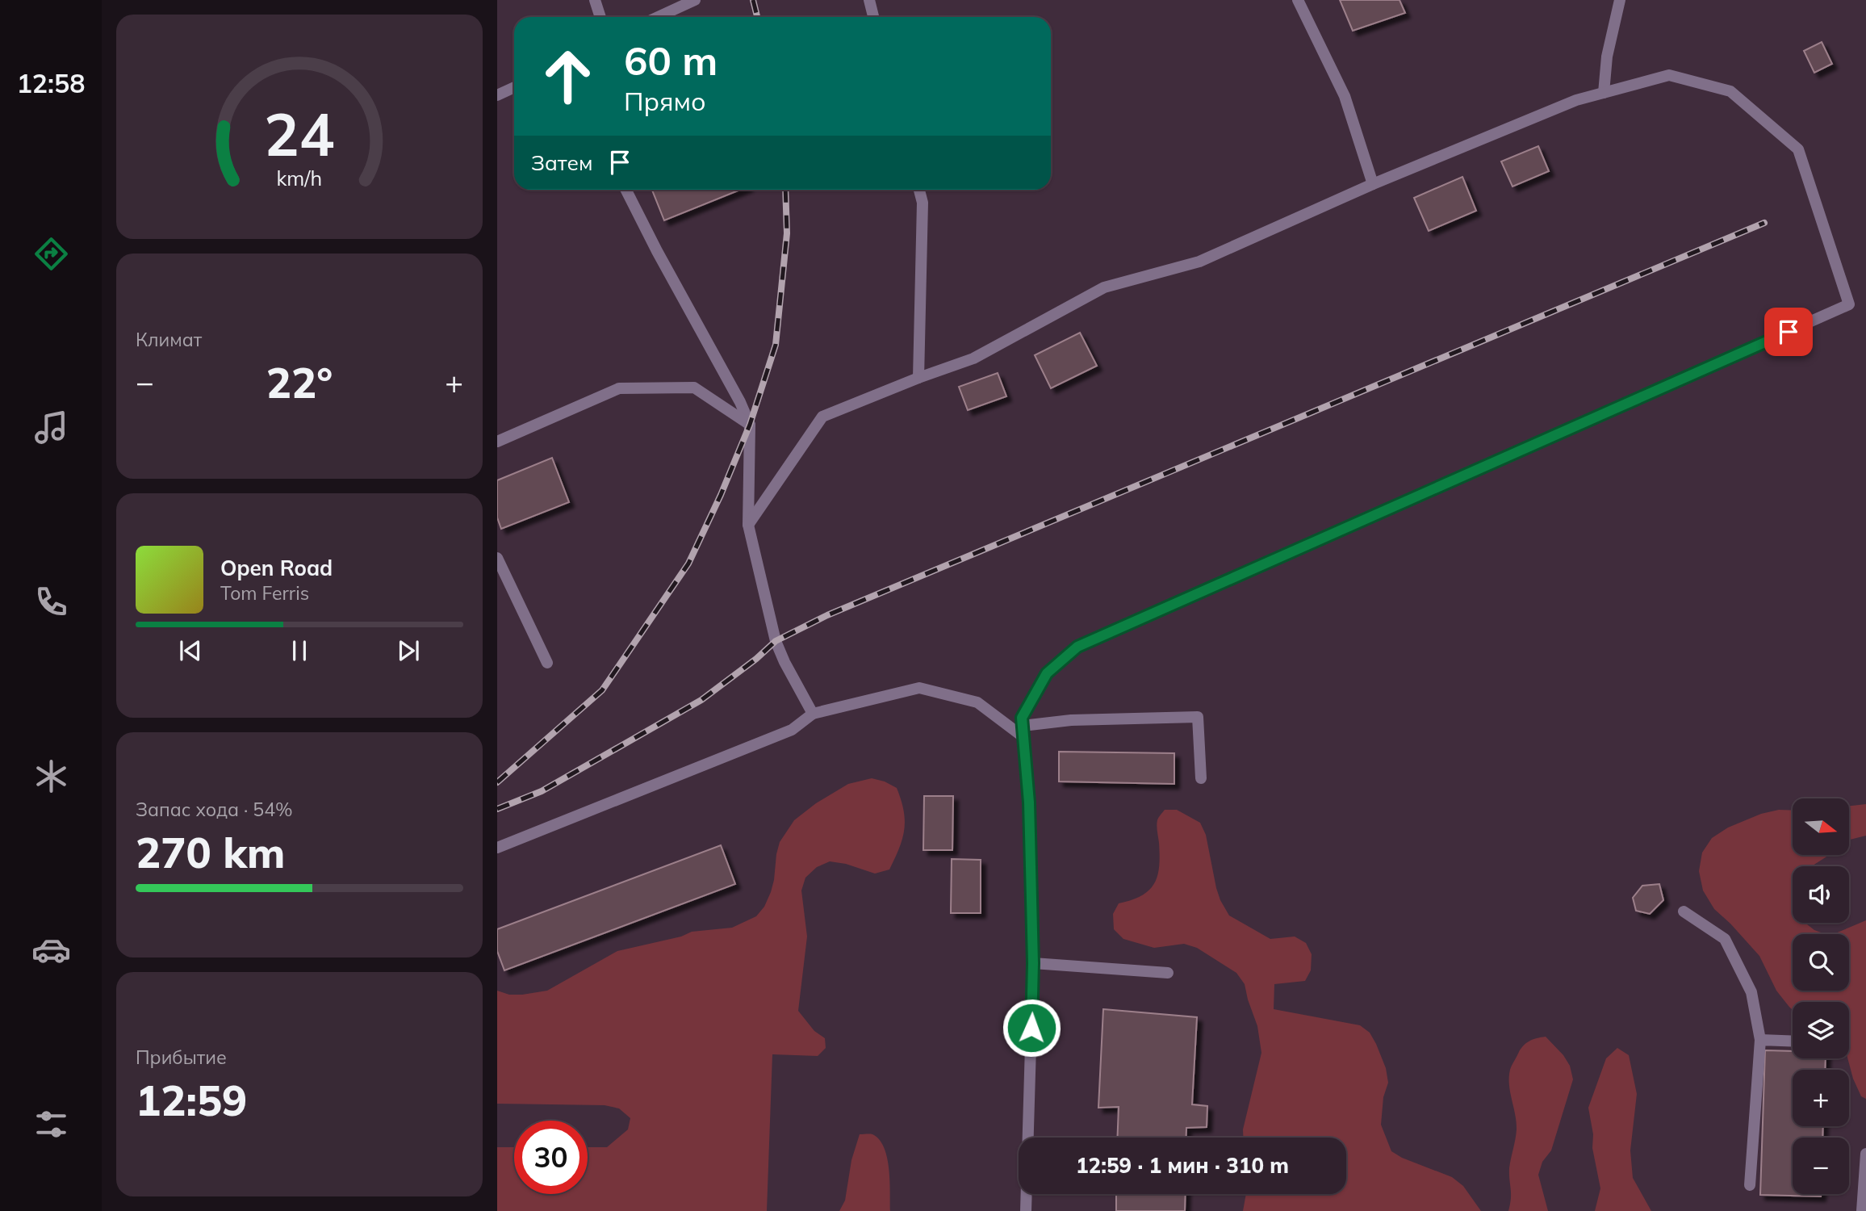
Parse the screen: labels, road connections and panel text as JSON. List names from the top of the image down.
{
  "north": "right",
  "page": {
    "tabs": "12:58",
    "turn": ["60 m", "Прямо"],
    "then": "Затем",
    "tile": [
      "Климат",
      ["Запас хода · 54%", "270 km"],
      ["Прибытие", "12:59"]
    ],
    "heat": ["−", "22°", "+"],
    "song": ["Open Road", "Tom Ferris"],
    "map_buttons": ["+", "−"],
    "limit": "30",
    "trip": "12:59 · 1 мин · 310 m",
    "gauge": ["24", "km/h"]
  }
}
